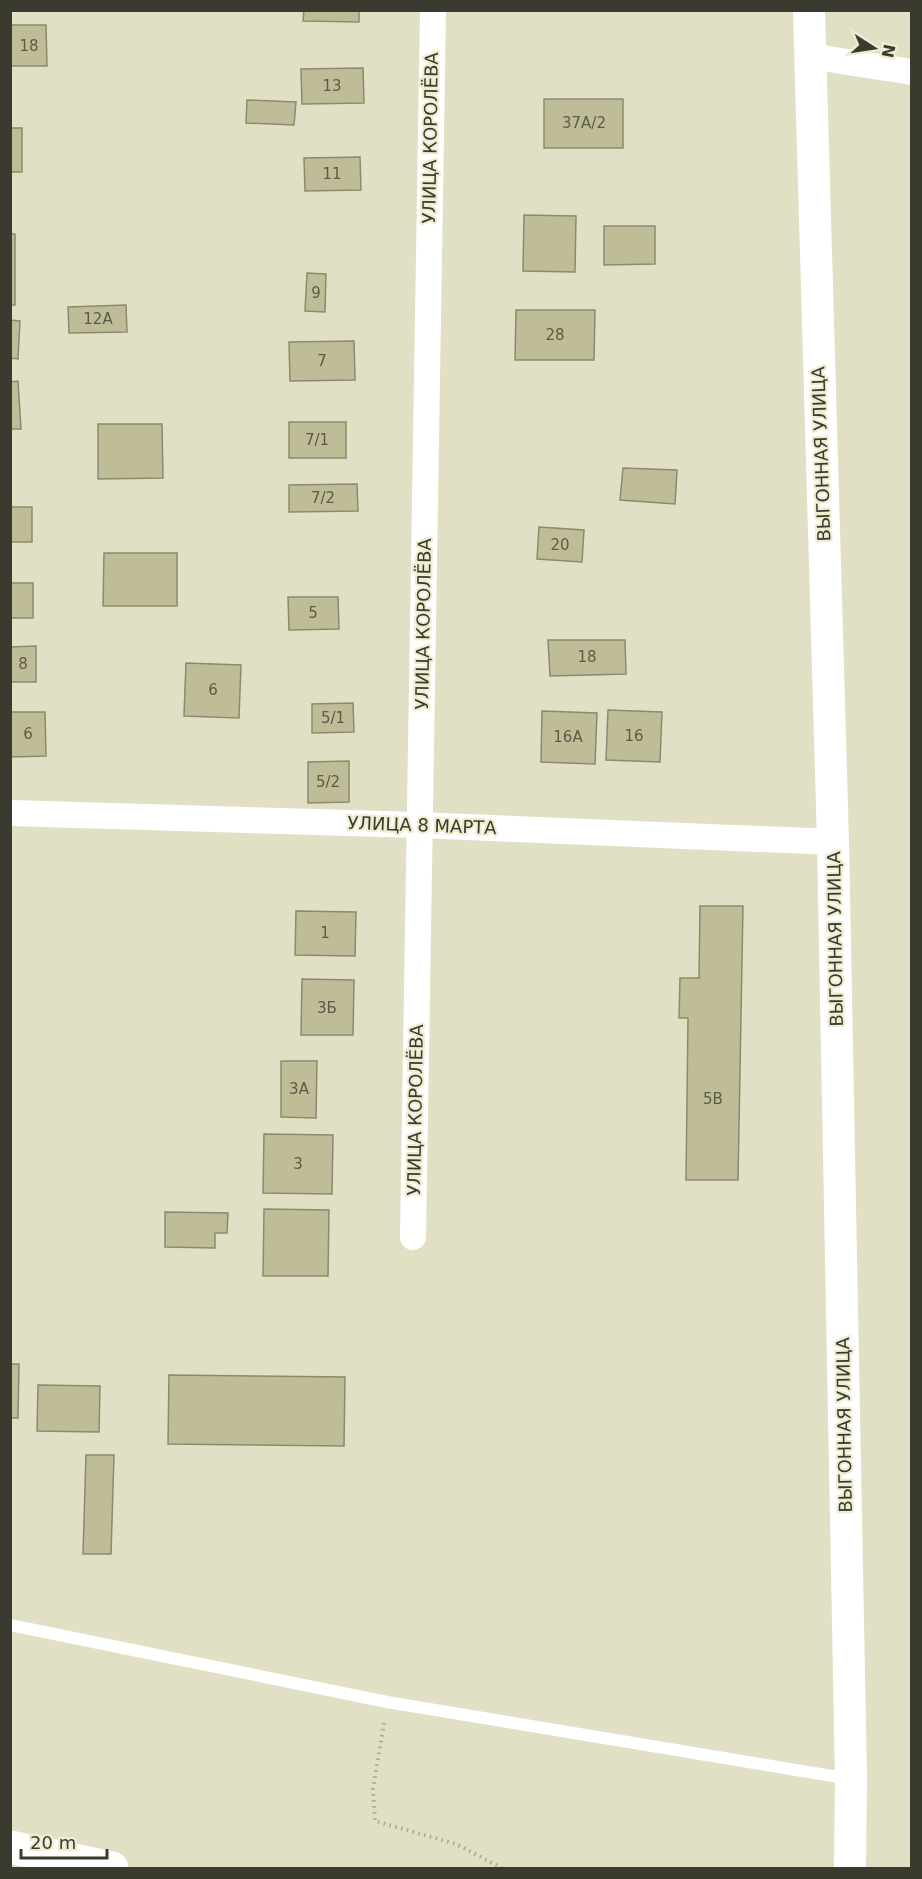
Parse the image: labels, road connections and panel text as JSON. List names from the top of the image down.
{
  "streets": {
    "street": ["УЛИЦА КОРОЛЁВА", "ВЫГОННАЯ УЛИЦА", "УЛИЦА 8 МАРТА"]
  },
  "crossings": [
    ["УЛИЦА КОРОЛЁВА", "УЛИЦА 8 МАРТА"],
    ["ВЫГОННАЯ УЛИЦА", "УЛИЦА 8 МАРТА"]
  ],
  "house_numbers": [
    "18",
    "13",
    "37А/2",
    "11",
    "9",
    "12А",
    "28",
    "7",
    "7/1",
    "7/2",
    "20",
    "5",
    "18",
    "8",
    "6",
    "5/1",
    "6",
    "16",
    "16А",
    "5/2",
    "1",
    "3Б",
    "3А",
    "5В",
    "3"
  ],
  "scale_bar": "20 m",
  "north": "right"
}
